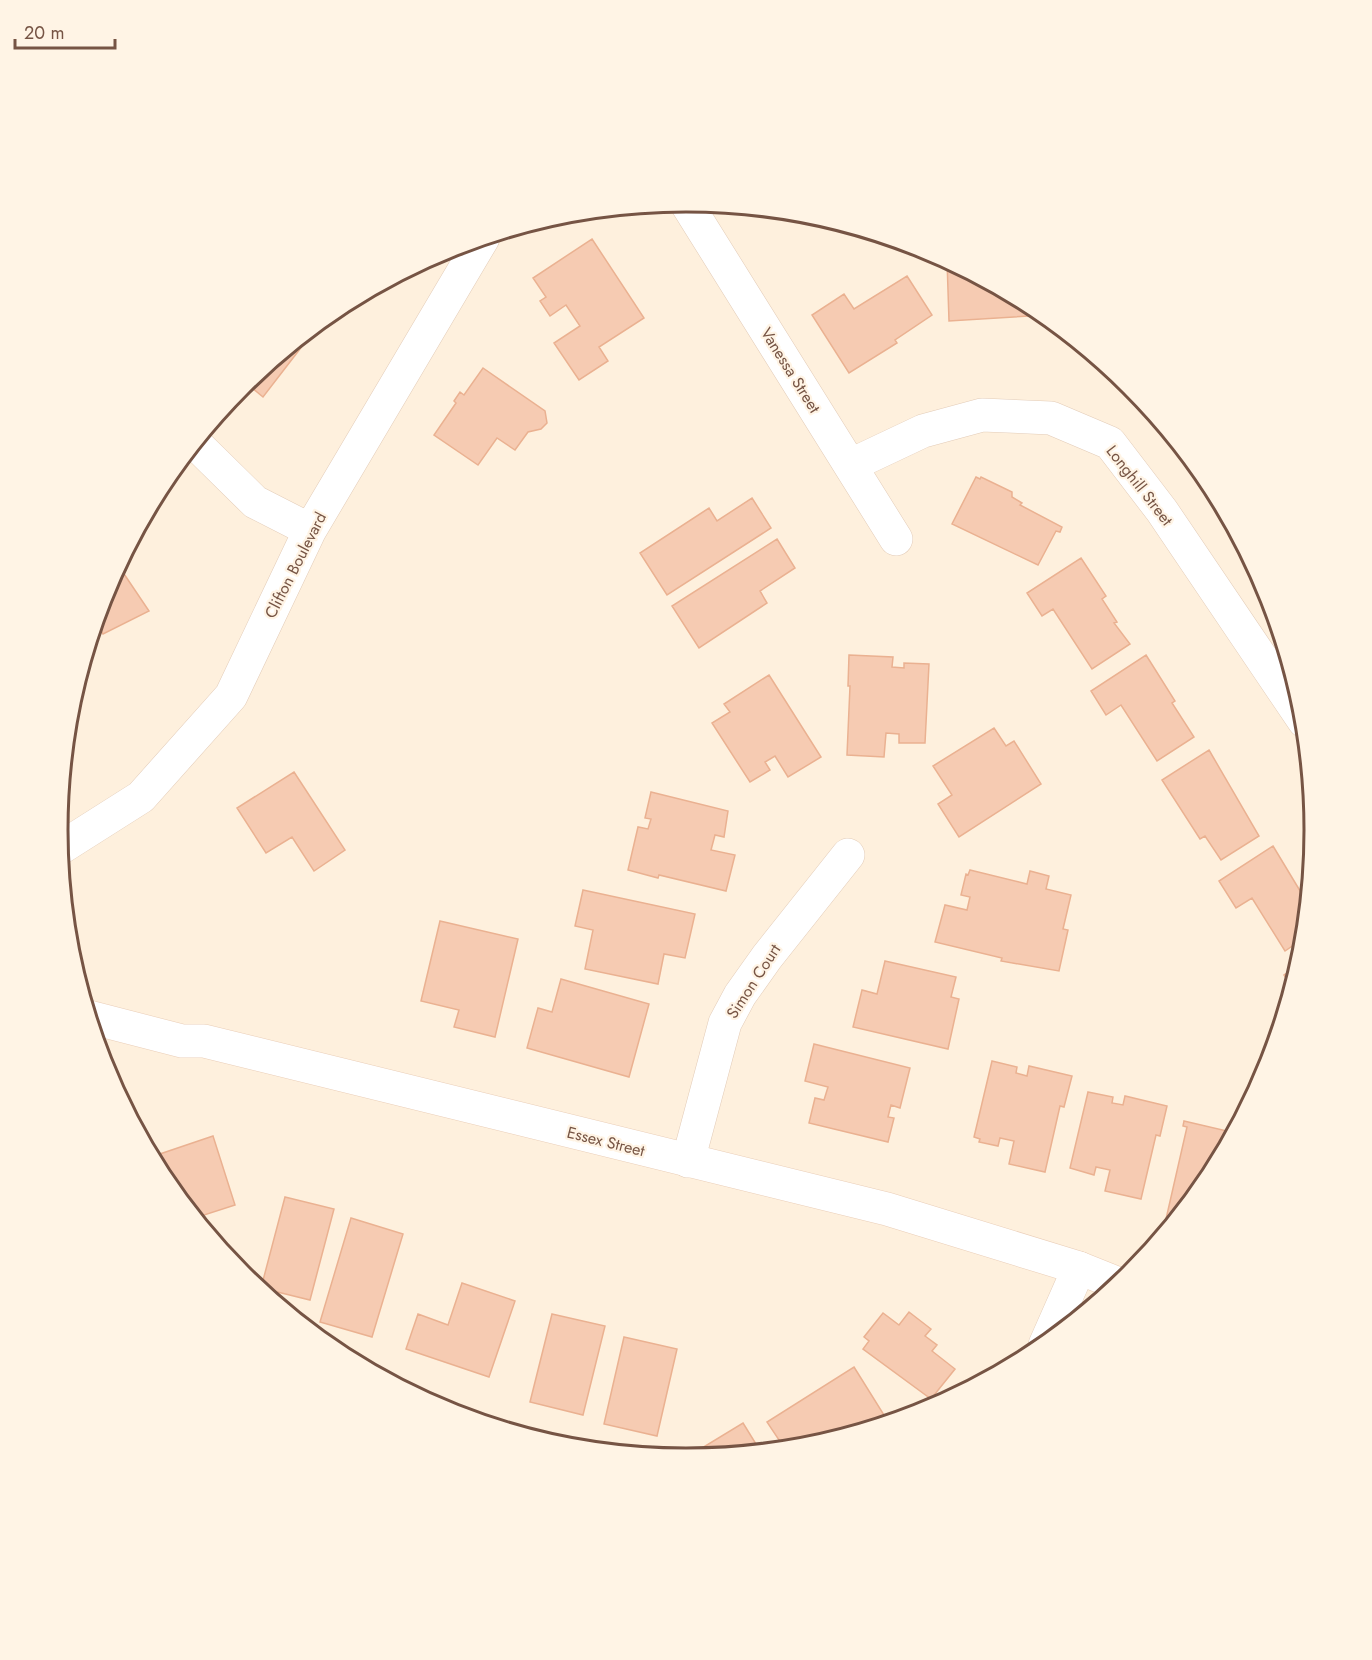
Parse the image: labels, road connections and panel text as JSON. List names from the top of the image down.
{
  "streets": {
    "street": [
      "Vanessa Street",
      "Longhill Street",
      "Clifton Boulevard",
      "Simon Court",
      "Essex Street"
    ]
  },
  "crossings": [
    ["Vanessa Street", "Longhill Street"],
    ["Simon Court", "Essex Street"]
  ],
  "scale_bar": "20 m"
}
